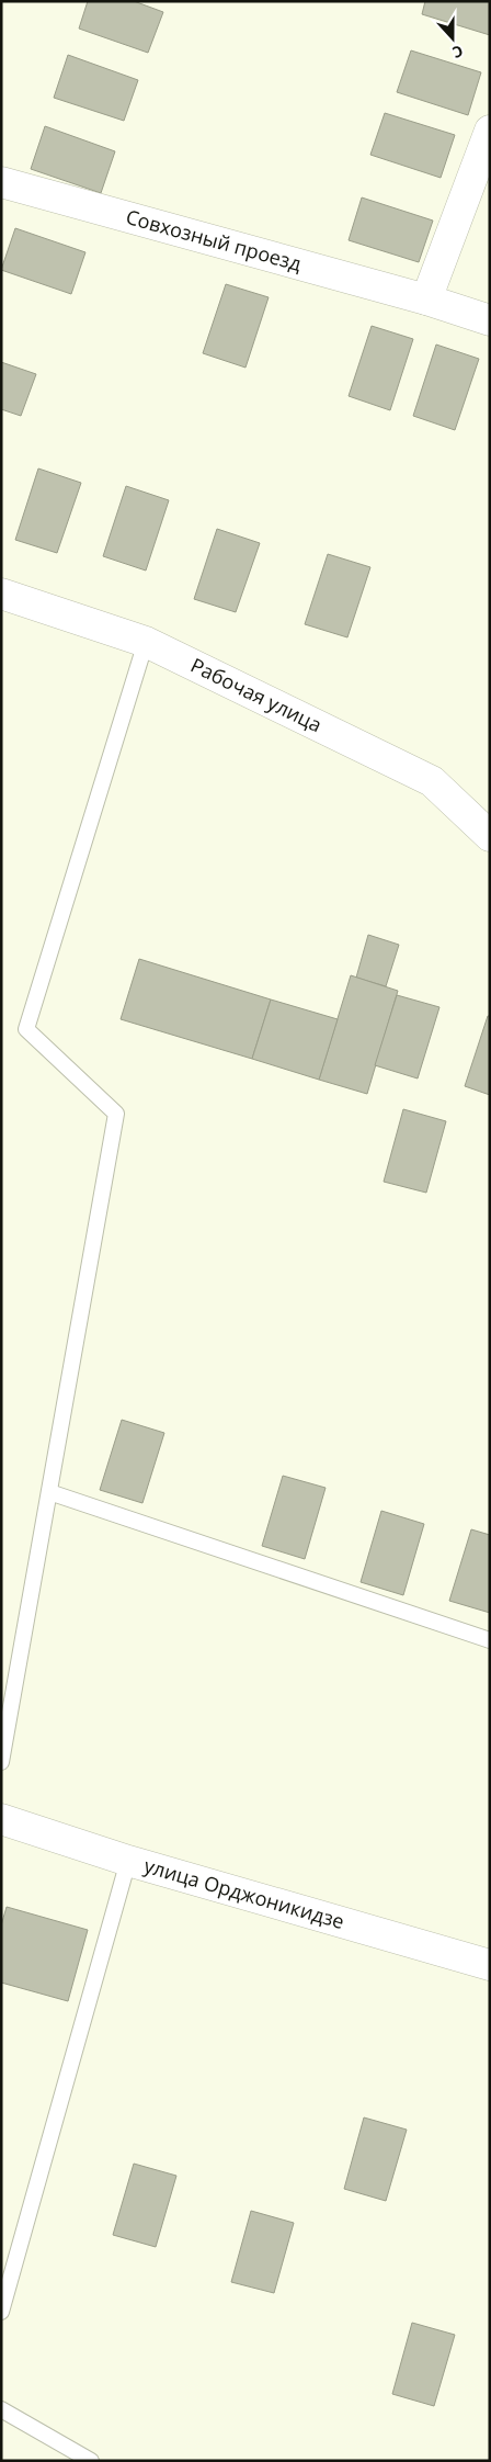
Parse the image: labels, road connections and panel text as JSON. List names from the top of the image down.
{
  "streets": {
    "street": ["Совхозный проезд", "Рабочая улица", "улица Орджоникидзе"]
  },
  "north": "bottom"
}
